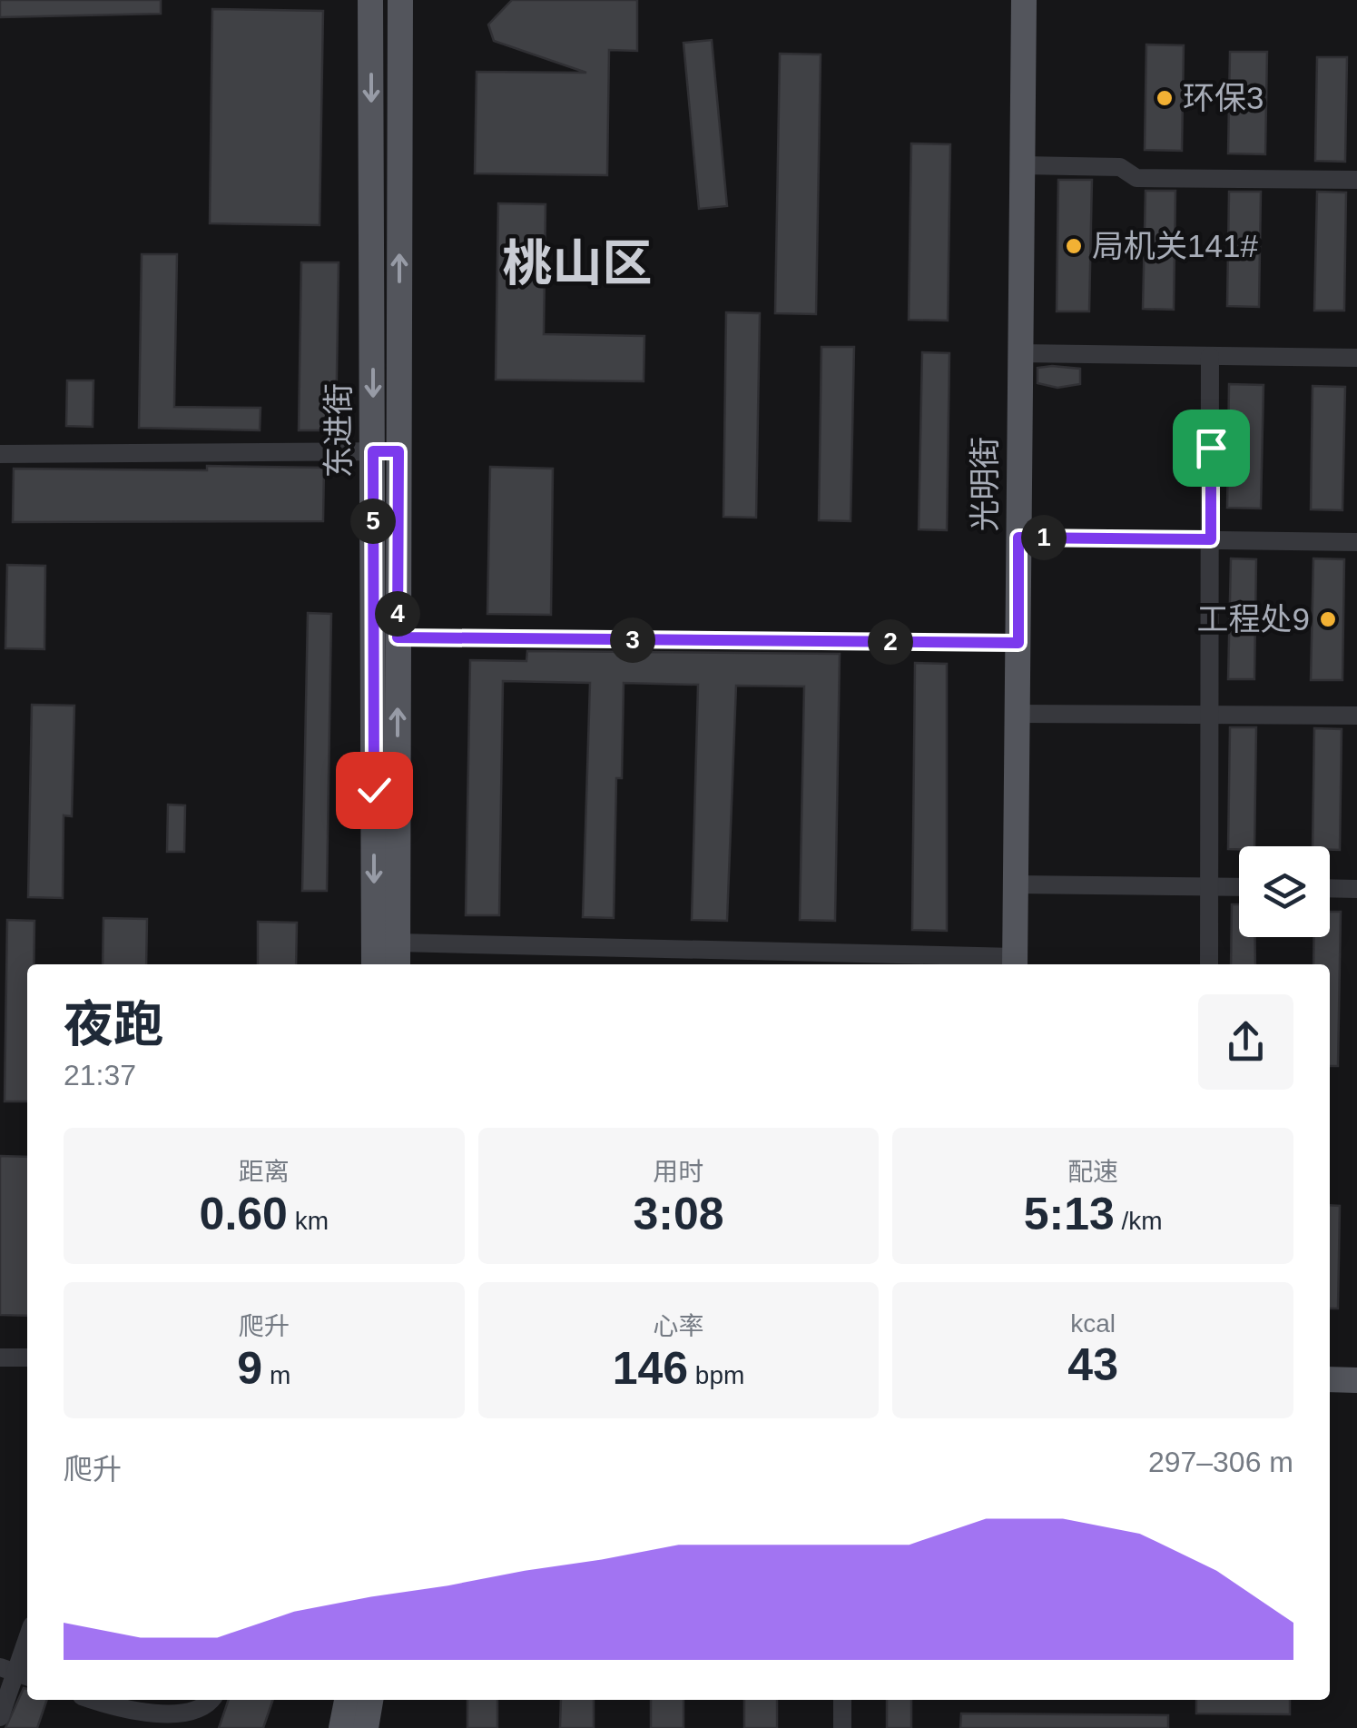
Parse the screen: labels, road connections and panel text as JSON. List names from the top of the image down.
{
  "streets": {
    "main road": ["东进街", "光明街"]
  },
  "districts": ["桃山区"],
  "places": ["环保3", "局机关141#", "工程处9"],
  "page": {
    "pins": [
      "5",
      "1",
      "4",
      "3",
      "2"
    ],
    "heading": ["夜跑", "21:37"],
    "stats": [
      ["距离", "0.60 km"],
      ["用时", "3:08"],
      ["配速", "5:13 /km"],
      ["爬升", "9 m"],
      ["心率", "146 bpm"],
      ["kcal", "43"]
    ],
    "chart": ["爬升", "297–306 m"]
  }
}
